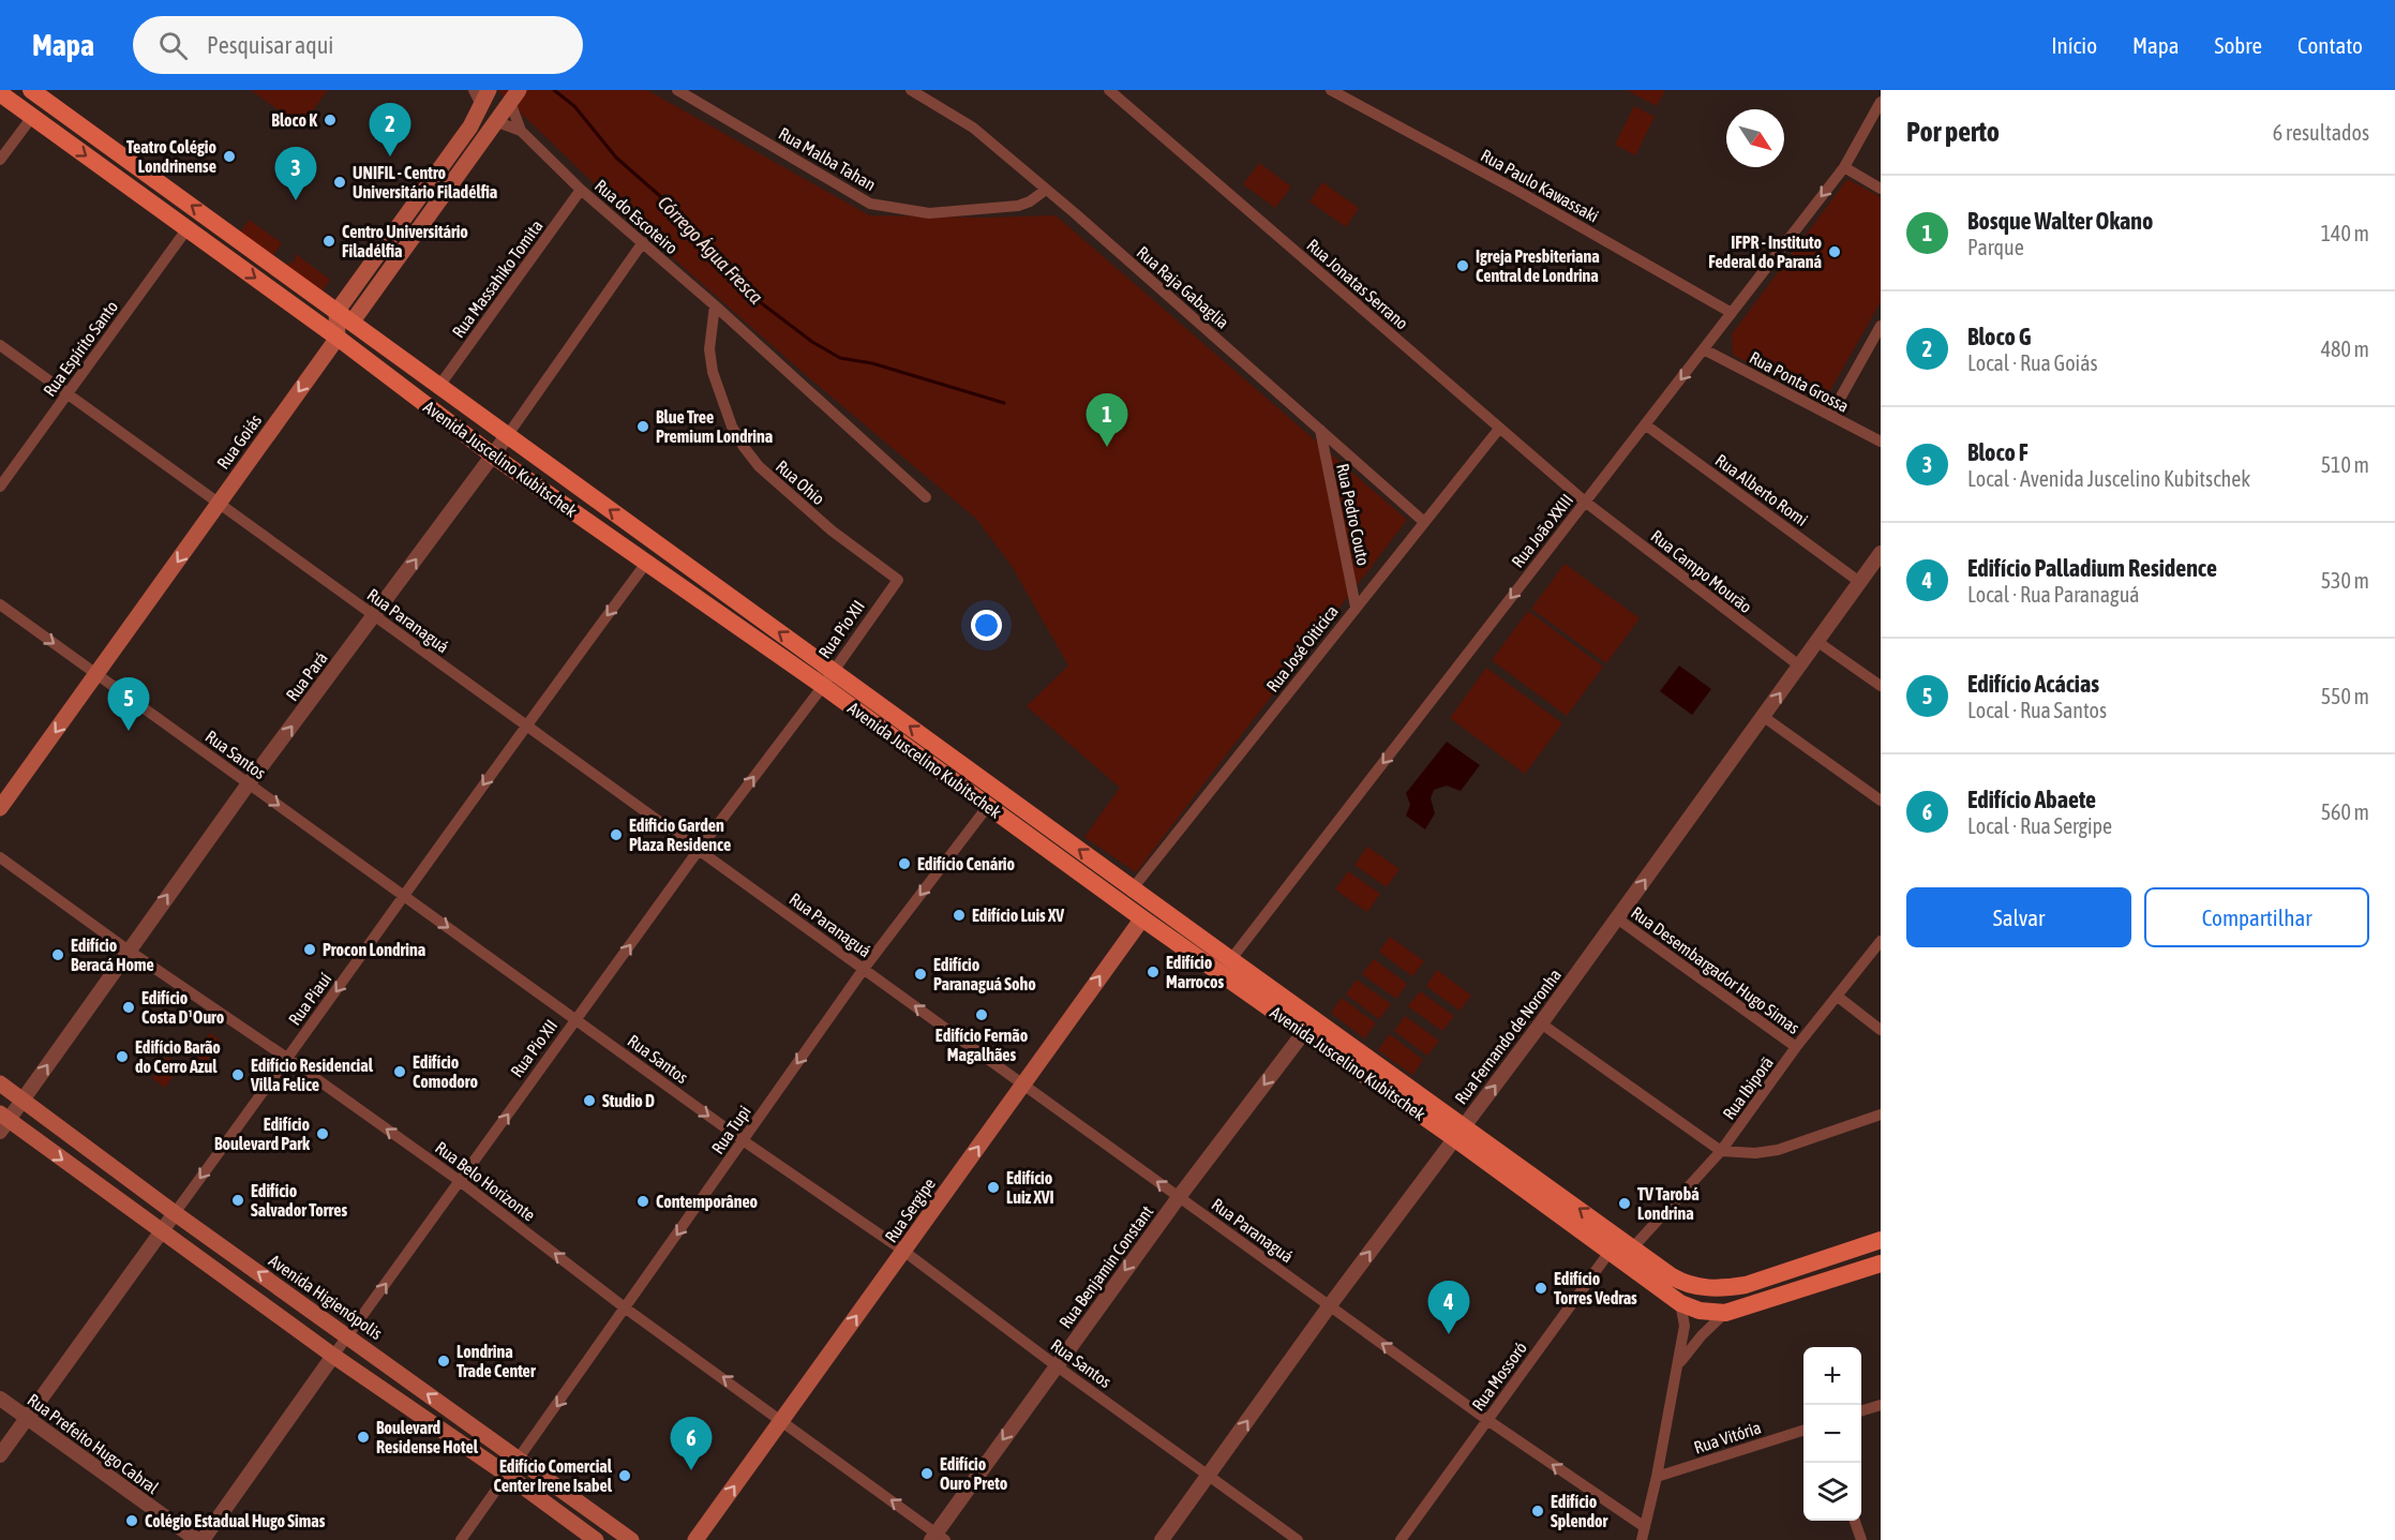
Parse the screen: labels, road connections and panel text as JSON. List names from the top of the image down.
{
  "streets": {
    "main road": [
      "Rua Goiás",
      "Avenida Juscelino Kubitschek",
      "Rua Sergipe",
      "Avenida Higienópolis"
    ],
    "street": [
      "Rua Malba Tahan",
      "Rua Paulo Kawassaki",
      "Rua do Escoteiro",
      "Rua Massahiko Tomita",
      "Rua Jonatas Serrano",
      "Rua Raja Gabaglia",
      "Rua Espírito Santo",
      "Rua Ponta Grossa",
      "Rua Ohio",
      "Rua Alberto Romi",
      "Rua Pedro Couto",
      "Rua João XXIII",
      "Rua Campo Mourão",
      "Rua Paranaguá",
      "Rua Pio XII",
      "Rua José Oiticica",
      "Rua Pará",
      "Rua Santos",
      "Rua Desembargador Hugo Simas",
      "Rua Piauí",
      "Rua Fernando de Noronha",
      "Rua Ibiporã",
      "Rua Tupi",
      "Rua Belo Horizonte",
      "Rua Benjamin Constant",
      "Rua Mossoró",
      "Rua Vitória",
      "Rua Prefeito Hugo Cabral"
    ]
  },
  "crossings": [
    ["Rua Malba Tahan", "Rua Raja Gabaglia"],
    ["Rua Paulo Kawassaki", "Rua João XXIII"],
    ["Rua do Escoteiro", "Rua Massahiko Tomita"],
    ["Rua do Escoteiro", "Rua Ohio"],
    ["Rua do Escoteiro", "Rua Pará"],
    ["Rua Massahiko Tomita", "Avenida Juscelino Kubitschek"],
    ["Rua Jonatas Serrano", "Rua João XXIII"],
    ["Rua Jonatas Serrano", "Rua Campo Mourão"],
    ["Rua Jonatas Serrano", "Rua José Oiticica"],
    ["Rua Raja Gabaglia", "Rua Pedro Couto"],
    ["Rua Raja Gabaglia", "Rua José Oiticica"],
    ["Rua Espírito Santo", "Avenida Juscelino Kubitschek"],
    ["Rua Espírito Santo", "Rua Paranaguá"],
    ["Rua Ponta Grossa", "Rua João XXIII"],
    ["Rua Goiás", "Avenida Juscelino Kubitschek"],
    ["Rua Goiás", "Rua Paranaguá"],
    ["Rua Goiás", "Rua Santos"],
    ["Avenida Juscelino Kubitschek", "Rua João XXIII"],
    ["Avenida Juscelino Kubitschek", "Rua Pio XII"],
    ["Avenida Juscelino Kubitschek", "Rua José Oiticica"],
    ["Avenida Juscelino Kubitschek", "Rua Pará"],
    ["Avenida Juscelino Kubitschek", "Rua Piauí"],
    ["Avenida Juscelino Kubitschek", "Rua Fernando de Noronha"],
    ["Avenida Juscelino Kubitschek", "Rua Ibiporã"],
    ["Avenida Juscelino Kubitschek", "Rua Tupi"],
    ["Avenida Juscelino Kubitschek", "Rua Sergipe"],
    ["Avenida Juscelino Kubitschek", "Rua Benjamin Constant"],
    ["Avenida Juscelino Kubitschek", "Rua Mossoró"],
    ["Rua Ohio", "Rua Pio XII"],
    ["Rua Alberto Romi", "Rua João XXIII"],
    ["Rua Alberto Romi", "Rua Fernando de Noronha"],
    ["Rua Pedro Couto", "Rua José Oiticica"],
    ["Rua João XXIII", "Rua Campo Mourão"],
    ["Rua Campo Mourão", "Rua Fernando de Noronha"],
    ["Rua Paranaguá", "Rua Pio XII"],
    ["Rua Paranaguá", "Rua Pará"],
    ["Rua Paranaguá", "Rua Piauí"],
    ["Rua Paranaguá", "Rua Fernando de Noronha"],
    ["Rua Paranaguá", "Rua Tupi"],
    ["Rua Paranaguá", "Rua Sergipe"],
    ["Rua Paranaguá", "Rua Benjamin Constant"],
    ["Rua Paranaguá", "Rua Mossoró"],
    ["Rua Pio XII", "Rua Santos"],
    ["Rua Pio XII", "Rua Belo Horizonte"],
    ["Rua Pio XII", "Avenida Higienópolis"],
    ["Rua Pio XII", "Rua Prefeito Hugo Cabral"],
    ["Rua Pará", "Rua Santos"],
    ["Rua Pará", "Rua Belo Horizonte"],
    ["Rua Pará", "Avenida Higienópolis"],
    ["Rua Santos", "Rua Piauí"],
    ["Rua Santos", "Rua Fernando de Noronha"],
    ["Rua Santos", "Rua Tupi"],
    ["Rua Santos", "Rua Sergipe"],
    ["Rua Santos", "Rua Benjamin Constant"],
    ["Rua Desembargador Hugo Simas", "Rua Fernando de Noronha"],
    ["Rua Desembargador Hugo Simas", "Rua Ibiporã"],
    ["Rua Piauí", "Rua Belo Horizonte"],
    ["Rua Piauí", "Avenida Higienópolis"],
    ["Rua Piauí", "Rua Prefeito Hugo Cabral"],
    ["Rua Tupi", "Rua Belo Horizonte"],
    ["Rua Tupi", "Avenida Higienópolis"],
    ["Rua Belo Horizonte", "Rua Sergipe"],
    ["Rua Belo Horizonte", "Rua Benjamin Constant"]
  ],
  "one_way": [
    "Rua Goiás",
    "Rua João XXIII",
    "Rua Paranaguá",
    "Rua Pio XII",
    "Rua Pará",
    "Rua Santos",
    "Rua Piauí",
    "Rua Fernando de Noronha",
    "Rua Tupi",
    "Rua Belo Horizonte",
    "Rua Sergipe",
    "Rua Benjamin Constant"
  ],
  "water": ["Córrego Água Fresca"],
  "places": [
    "Bloco K",
    "Teatro Colégio Londrinense",
    "UNIFIL - Centro Universitário Filadélfia",
    "Centro Universitário Filadélfia",
    "IFPR - Instituto Federal do Paraná",
    "Igreja Presbiteriana Central de Londrina",
    "Blue Tree Premium Londrina",
    "Edificio Garden Plaza Residence",
    "Edifício Cenário",
    "Edifício Luis XV",
    "Procon Londrina",
    "Edifício Beracá Home",
    "Edifício Marrocos",
    "Edifício Paranaguá Soho",
    "Edifício Costa D¹Ouro",
    "Edifício Fernão Magalhães",
    "Edifício Barão do Cerro Azul",
    "Edifício Comodoro",
    "Edifício Residencial Villa Felice",
    "Studio D",
    "Edifício Boulevard Park",
    "Edifício Luiz XVI",
    "Edifício Salvador Torres",
    "Contemporâneo",
    "TV Tarobá Londrina",
    "Edifício Torres Vedras",
    "Londrina Trade Center",
    "Boulevard Residense Hotel",
    "Edifício Ouro Preto",
    "Edifício Comercial Center Irene Isabel",
    "Edifício Splendor",
    "Colégio Estadual Hugo Simas"
  ],
  "north": "bottom right",
  "page": {
    "header": "Mapa",
    "search": "Pesquisar aqui",
    "nav": [
      "Início",
      "Mapa",
      "Sobre",
      "Contato"
    ],
    "heading": ["Por perto", "6 resultados"],
    "pins": [
      "2",
      "3",
      "1",
      "5",
      "4",
      "6"
    ],
    "list": [
      {
        "mark": "1",
        "name": "Bosque Walter Okano",
        "note": "Parque",
        "value": "140 m"
      },
      {
        "mark": "2",
        "name": "Bloco G",
        "note": "Local · Rua Goiás",
        "value": "480 m"
      },
      {
        "mark": "3",
        "name": "Bloco F",
        "note": "Local · Avenida Juscelino Kubitschek",
        "value": "510 m"
      },
      {
        "mark": "4",
        "name": "Edifício Palladium Residence",
        "note": "Local · Rua Paranaguá",
        "value": "530 m"
      },
      {
        "mark": "5",
        "name": "Edifício Acácias",
        "note": "Local · Rua Santos",
        "value": "550 m"
      },
      {
        "mark": "6",
        "name": "Edifício Abaete",
        "note": "Local · Rua Sergipe",
        "value": "560 m"
      }
    ],
    "buttons": ["Salvar", "Compartilhar"],
    "map_buttons": ["+", "−"]
  }
}
